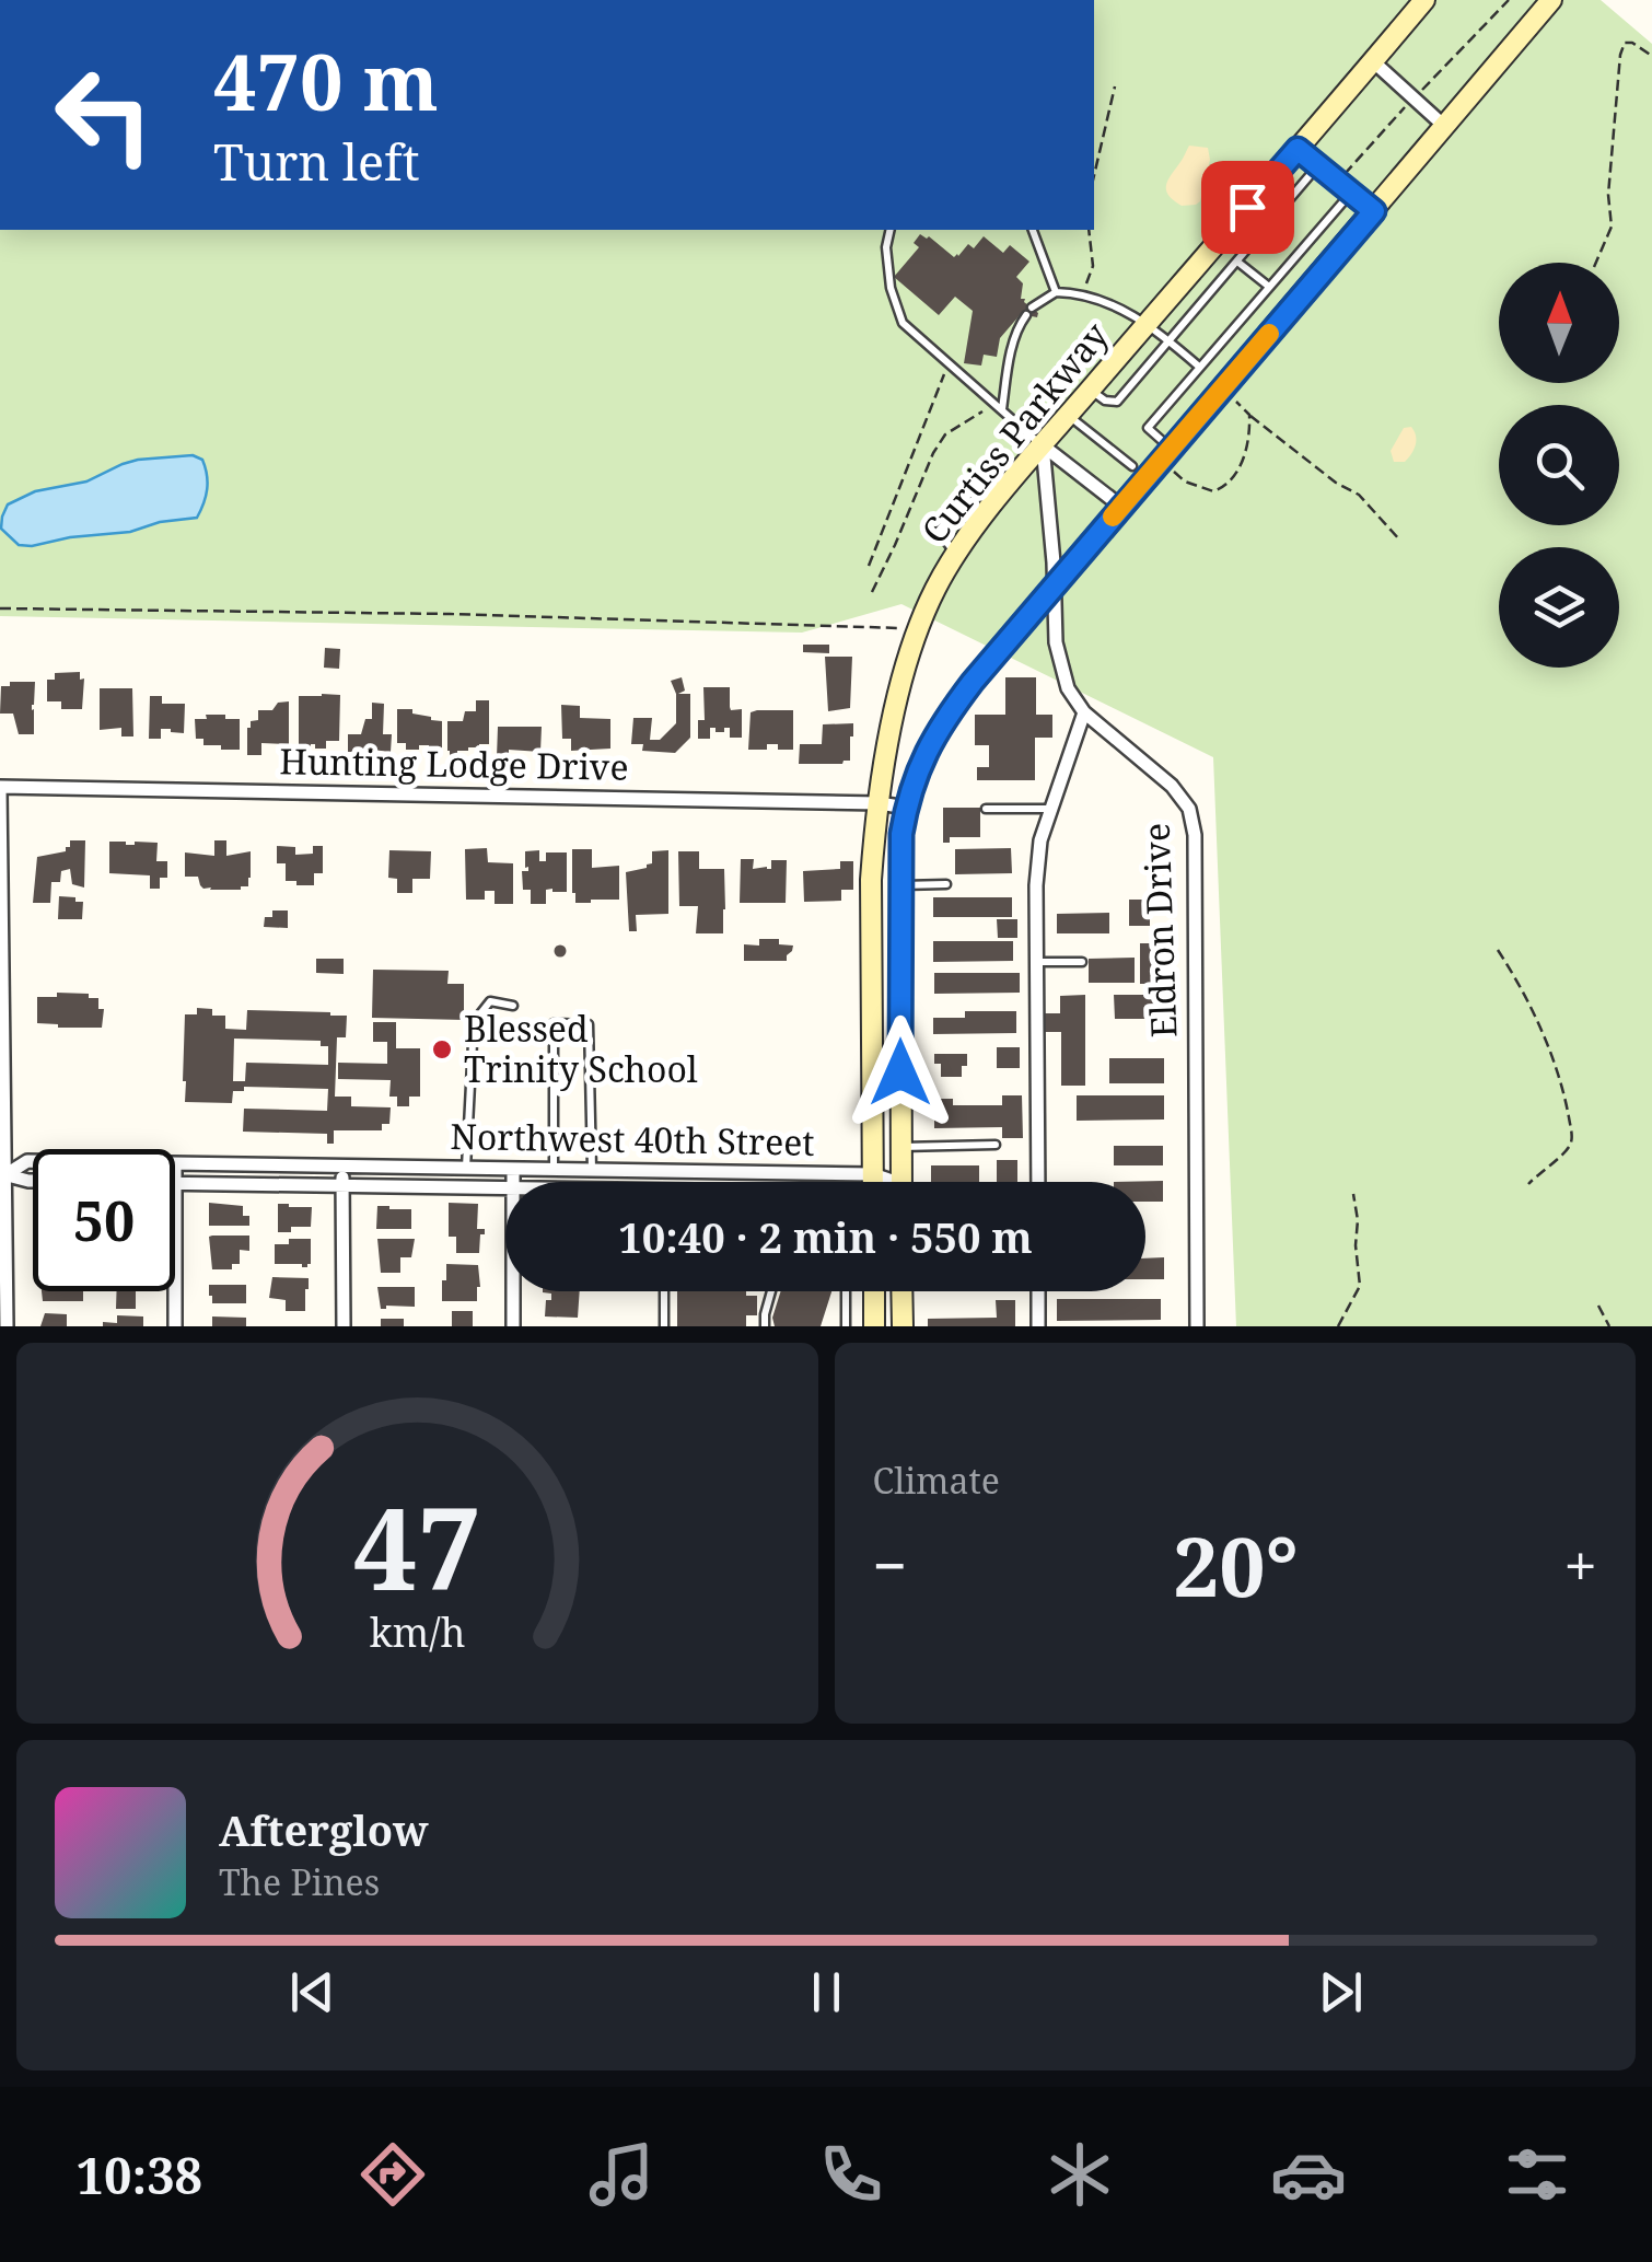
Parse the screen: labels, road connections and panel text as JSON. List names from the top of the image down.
{
  "streets": {
    "main road": ["Curtiss Parkway"],
    "street": ["Hunting Lodge Drive", "Eldron Drive", "Northwest 40th Street"]
  },
  "crossings": [
    ["Curtiss Parkway", "Hunting Lodge Drive"],
    ["Curtiss Parkway", "Eldron Drive"]
  ],
  "places": ["Blessed Trinity School"],
  "north": "top",
  "page": {
    "turn": ["470 m", "Turn left"],
    "limit": "50",
    "trip": "10:40 · 2 min · 550 m",
    "tile": "Climate",
    "heat": ["−", "20°", "+"],
    "song": ["Afterglow", "The Pines"],
    "tabs": "10:38",
    "gauge": ["47", "km/h"]
  }
}
